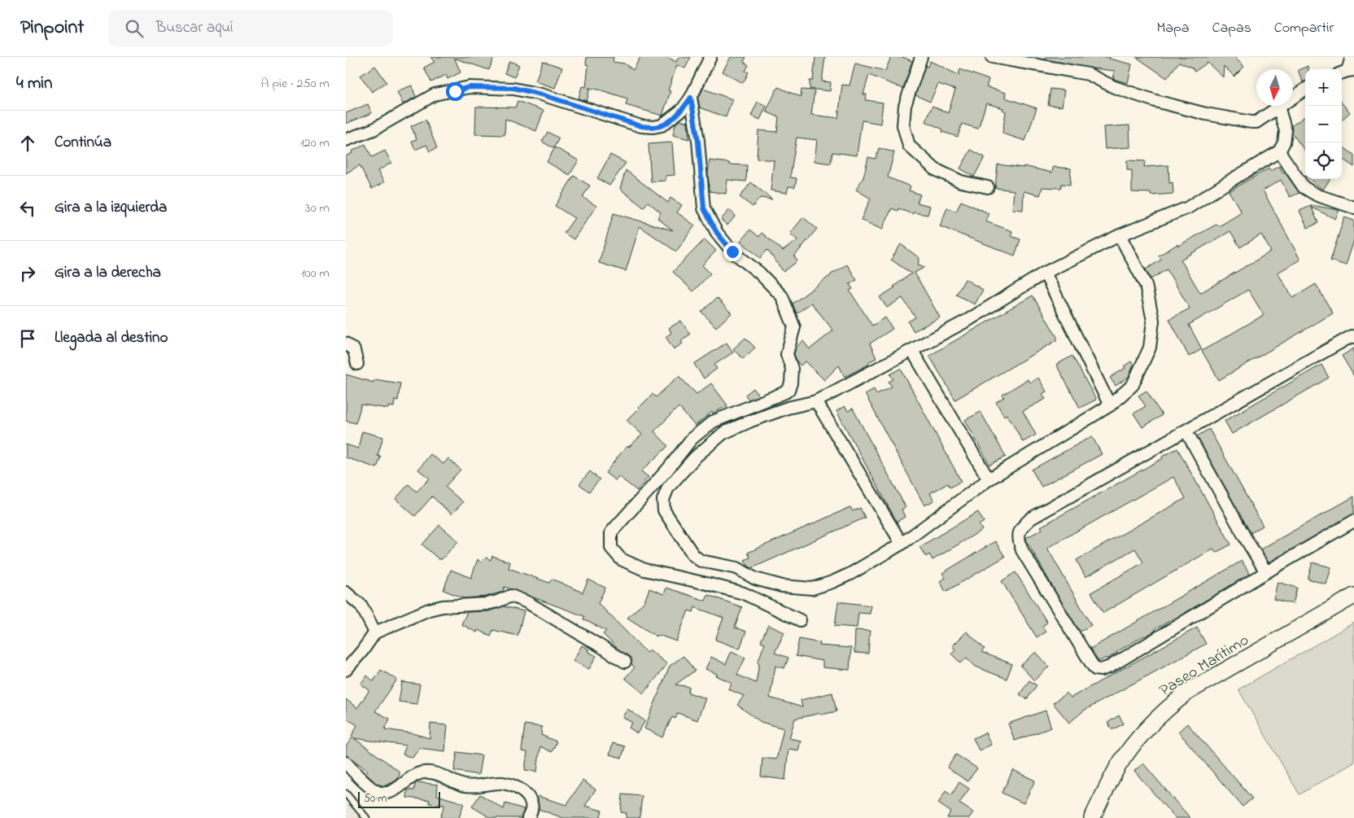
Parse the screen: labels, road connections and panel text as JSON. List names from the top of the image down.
{
  "streets": {
    "main road": ["Paseo Marítimo"]
  },
  "scale_bar": "50 m",
  "north": "bottom",
  "page": {
    "header": "Pinpoint",
    "search": "Buscar aquí",
    "nav": ["Mapa", "Capas", "Compartir"],
    "heading": ["4 min", "A pie · 250 m"],
    "map_buttons": ["+", "−"],
    "list": [
      ["Continúa", "120 m"],
      ["Gira a la izquierda", "30 m"],
      ["Gira a la derecha", "100 m"],
      "Llegada al destino"
    ],
    "scale": "50 m"
  }
}
